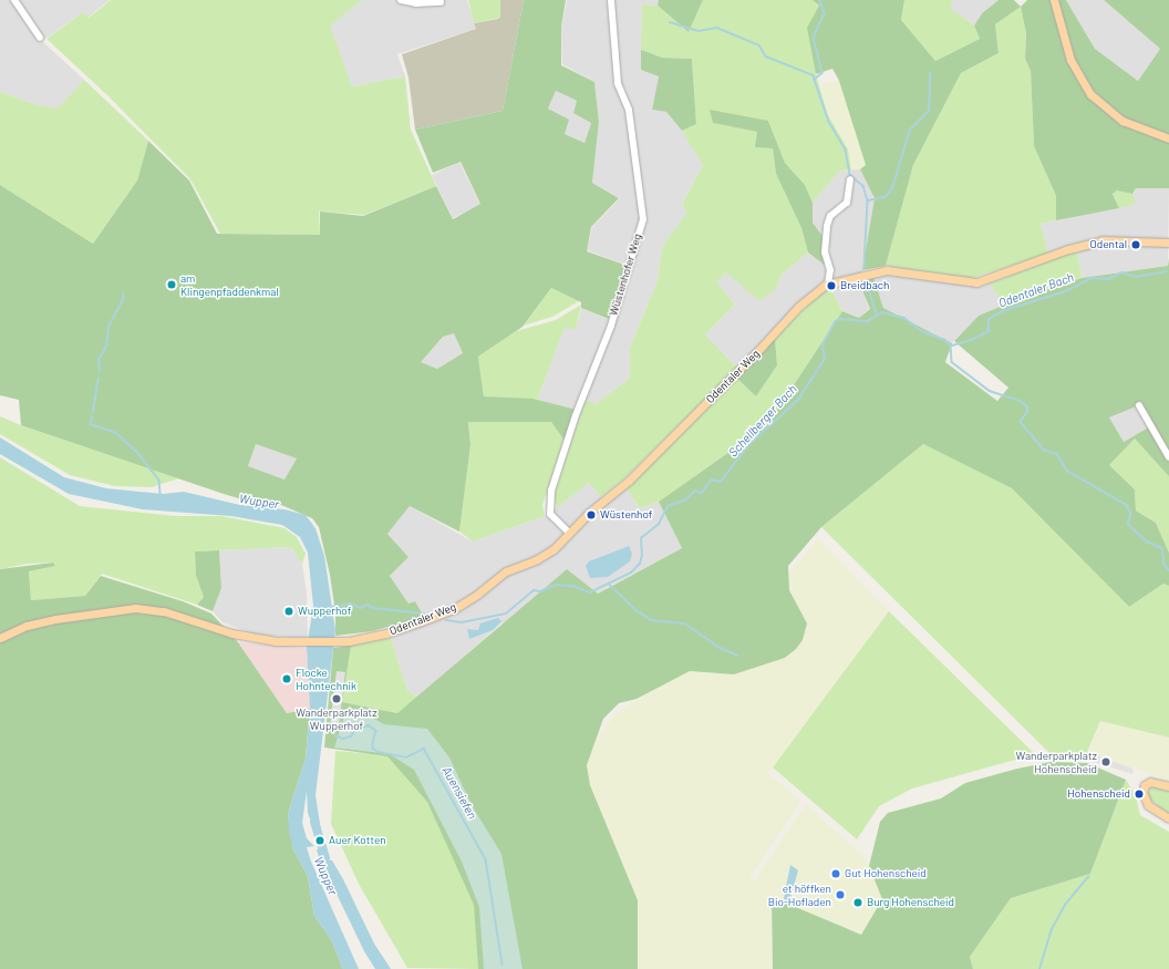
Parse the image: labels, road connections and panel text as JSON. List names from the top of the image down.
{
  "streets": {
    "main road": ["Odentaler Weg"],
    "street": ["Wüstenhofer Weg"]
  },
  "crossings": [
    ["Wüstenhofer Weg", "Odentaler Weg"]
  ],
  "water": [
    "Odentaler Bach",
    "Schellberger Bach",
    "Wupper",
    "Auensiefen"
  ],
  "places": [
    "Odental",
    "am Klingenpfaddenkmal",
    "Breidbach",
    "Wüstenhof",
    "Wupperhof",
    "Flocke Hohntechnik",
    "Wanderparkplatz Wupperhof",
    "Wanderparkplatz Hohenscheid",
    "Hohenscheid",
    "Auer Kotten",
    "Gut Hohenscheid",
    "et höffken Bio-Hofladen",
    "Burg Hohenscheid"
  ]
}
